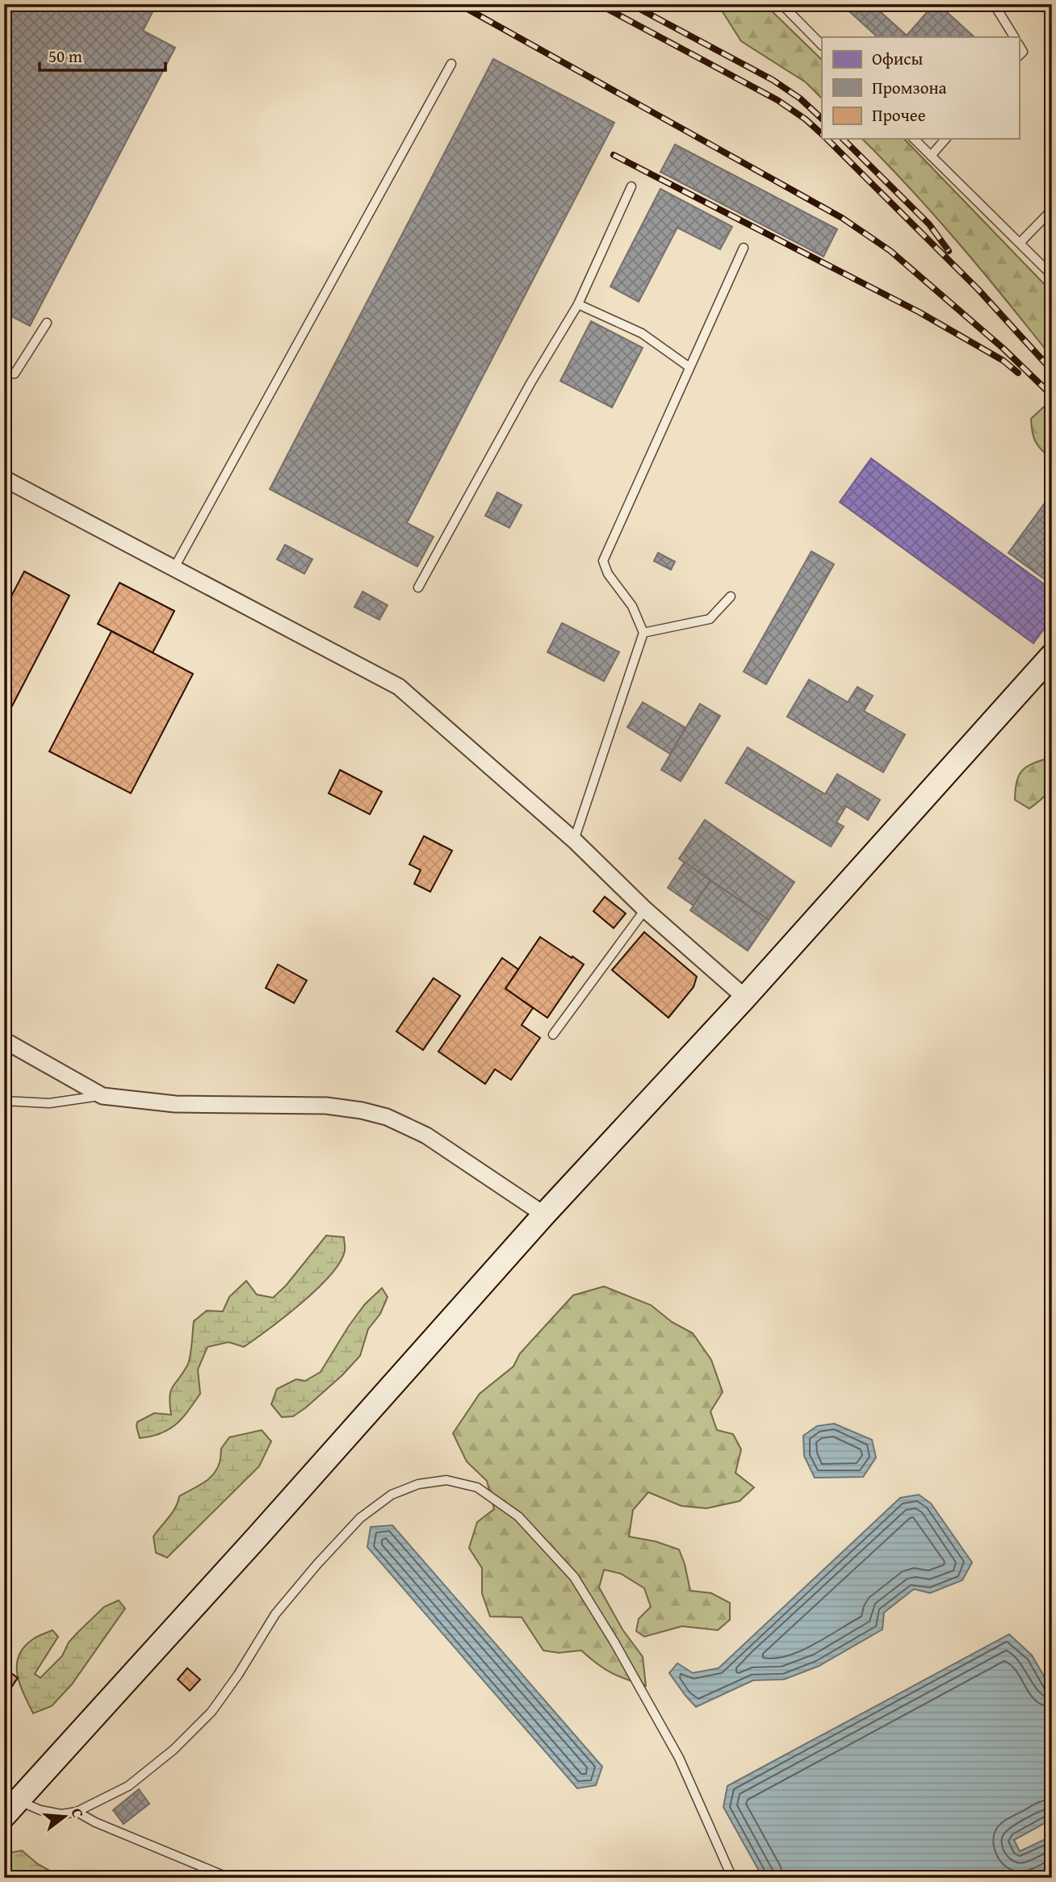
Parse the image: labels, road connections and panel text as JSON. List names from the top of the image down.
{
  "legend": ["Офисы", "Промзона", "Прочее"],
  "scale_bar": "50 m",
  "north": "right"
}
